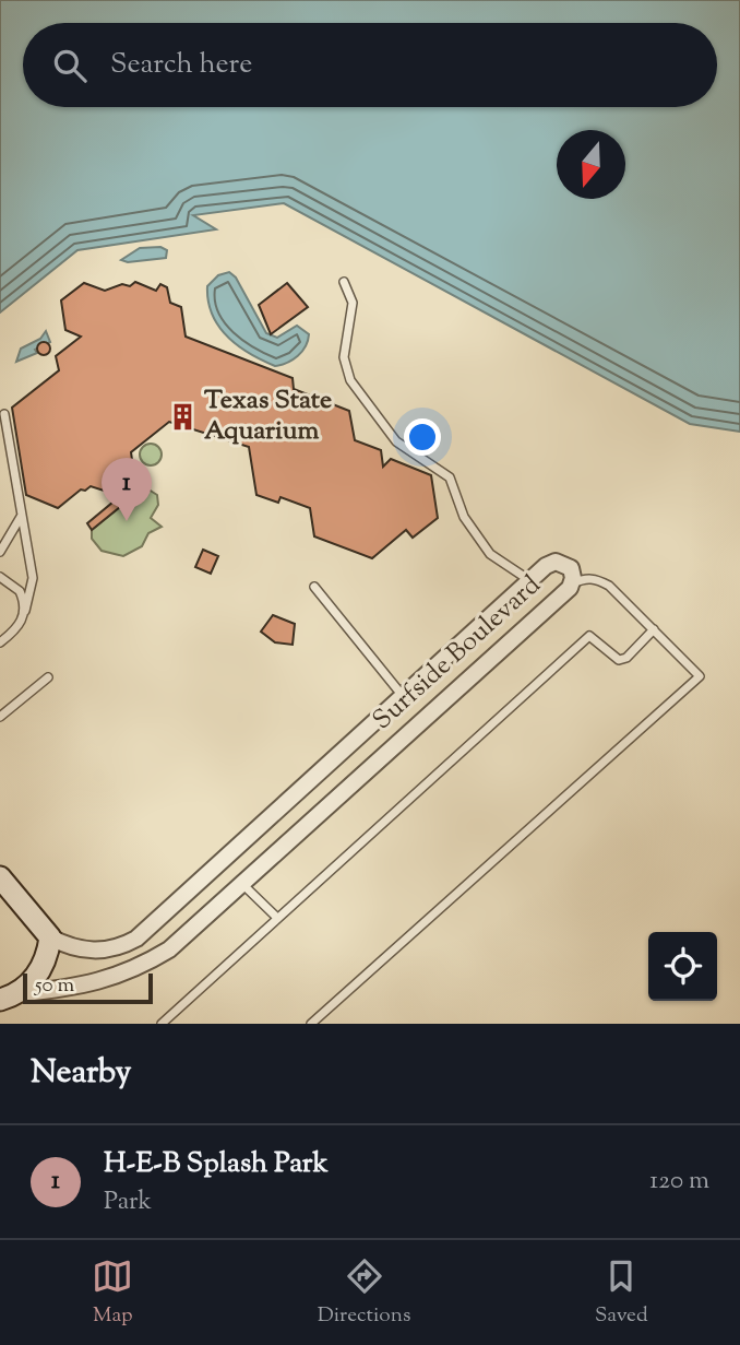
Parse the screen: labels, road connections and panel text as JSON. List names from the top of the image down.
{
  "streets": {
    "street": ["Surfside Boulevard"]
  },
  "places": {
    "building": ["Texas State Aquarium"]
  },
  "scale_bar": "50 m",
  "north": "bottom",
  "page": {
    "search": "Search here",
    "pins": "1",
    "scale": "50 m",
    "heading": "Nearby",
    "list": [
      {
        "mark": "1",
        "name": "H-E-B Splash Park",
        "note": "Park",
        "value": "120 m"
      }
    ],
    "nav": ["Map", "Directions", "Saved"]
  }
}
